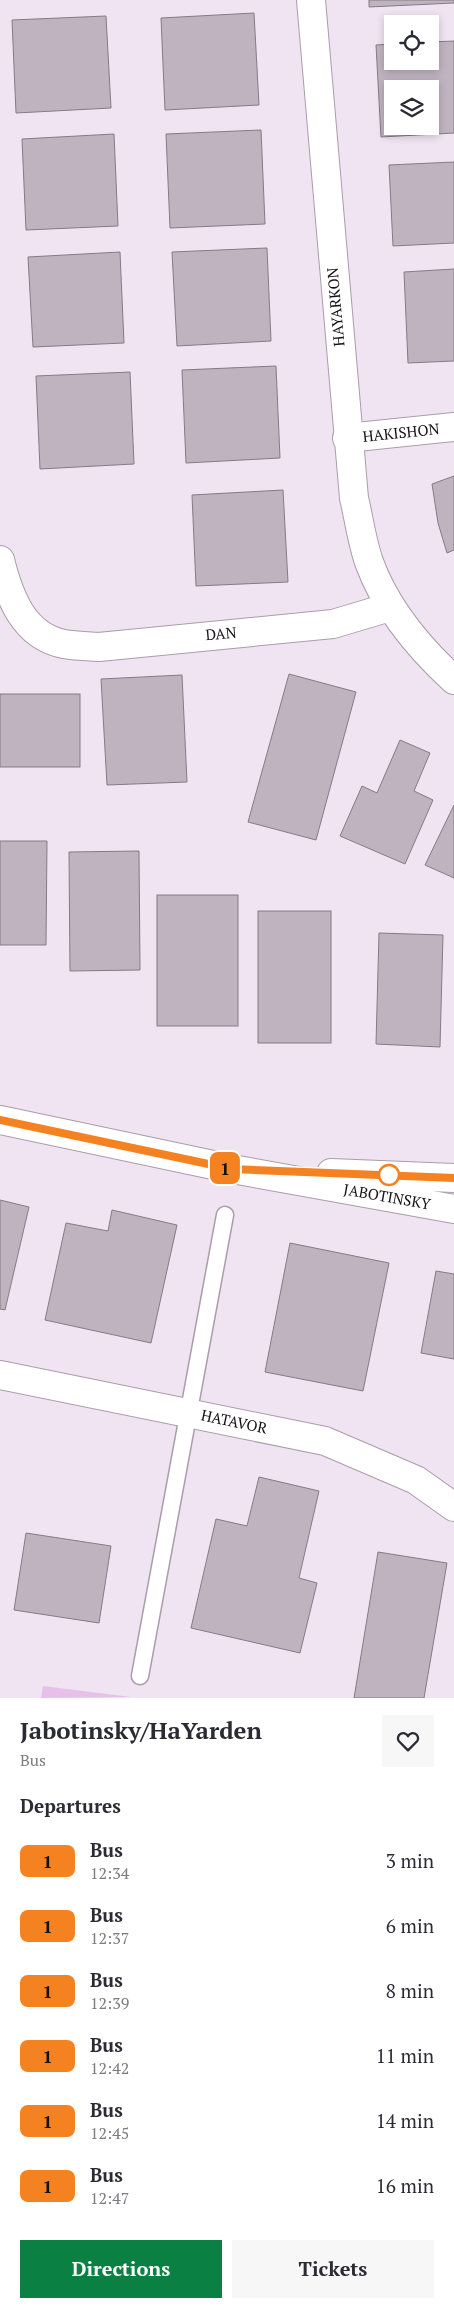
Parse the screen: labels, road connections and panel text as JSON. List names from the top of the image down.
{
  "streets": {
    "street": [
      "HAYARKON",
      "HAKISHON",
      "DAN",
      "JABOTINSKY",
      "HATAVOR"
    ]
  },
  "crossings": [
    ["HAYARKON", "HAKISHON"],
    ["HAYARKON", "DAN"]
  ],
  "lines": ["bus line 1"],
  "page": {
    "on_map": "1",
    "heading": [
      ["Jabotinsky/HaYarden", "Bus"],
      "Departures"
    ],
    "list": [
      {
        "mark": "1",
        "name": "Bus",
        "note": "12:34",
        "value": "3 min"
      },
      {
        "mark": "1",
        "name": "Bus",
        "note": "12:37",
        "value": "6 min"
      },
      {
        "mark": "1",
        "name": "Bus",
        "note": "12:39",
        "value": "8 min"
      },
      {
        "mark": "1",
        "name": "Bus",
        "note": "12:42",
        "value": "11 min"
      },
      {
        "mark": "1",
        "name": "Bus",
        "note": "12:45",
        "value": "14 min"
      },
      {
        "mark": "1",
        "name": "Bus",
        "note": "12:47",
        "value": "16 min"
      }
    ],
    "buttons": ["Directions", "Tickets"]
  }
}
